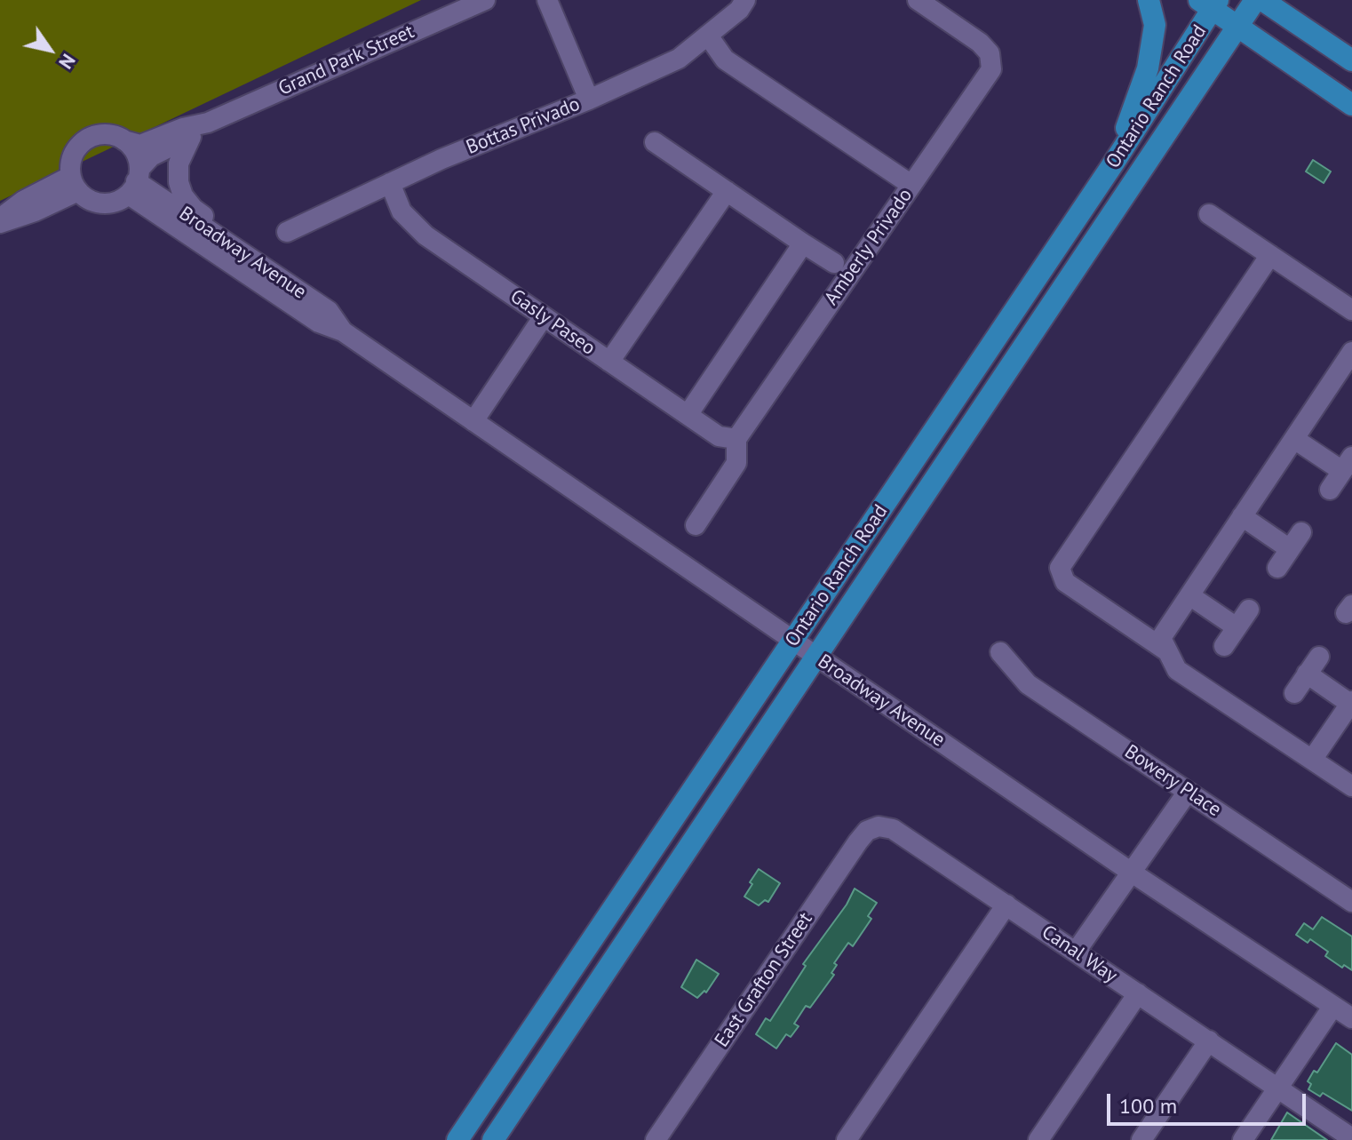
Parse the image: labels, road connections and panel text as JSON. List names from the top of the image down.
{
  "streets": {
    "main road": ["Ontario Ranch Road"],
    "street": [
      "Grand Park Street",
      "Bottas Privado",
      "Amberly Privado",
      "Broadway Avenue",
      "Gasly Paseo",
      "Bowery Place",
      "Canal Way",
      "East Grafton Street"
    ]
  },
  "crossings": [
    ["Grand Park Street", "Broadway Avenue"],
    ["Ontario Ranch Road", "Broadway Avenue"],
    ["Bottas Privado", "Gasly Paseo"],
    ["Amberly Privado", "Gasly Paseo"],
    ["Canal Way", "East Grafton Street"]
  ],
  "scale_bar": "100 m",
  "north": "bottom right"
}
